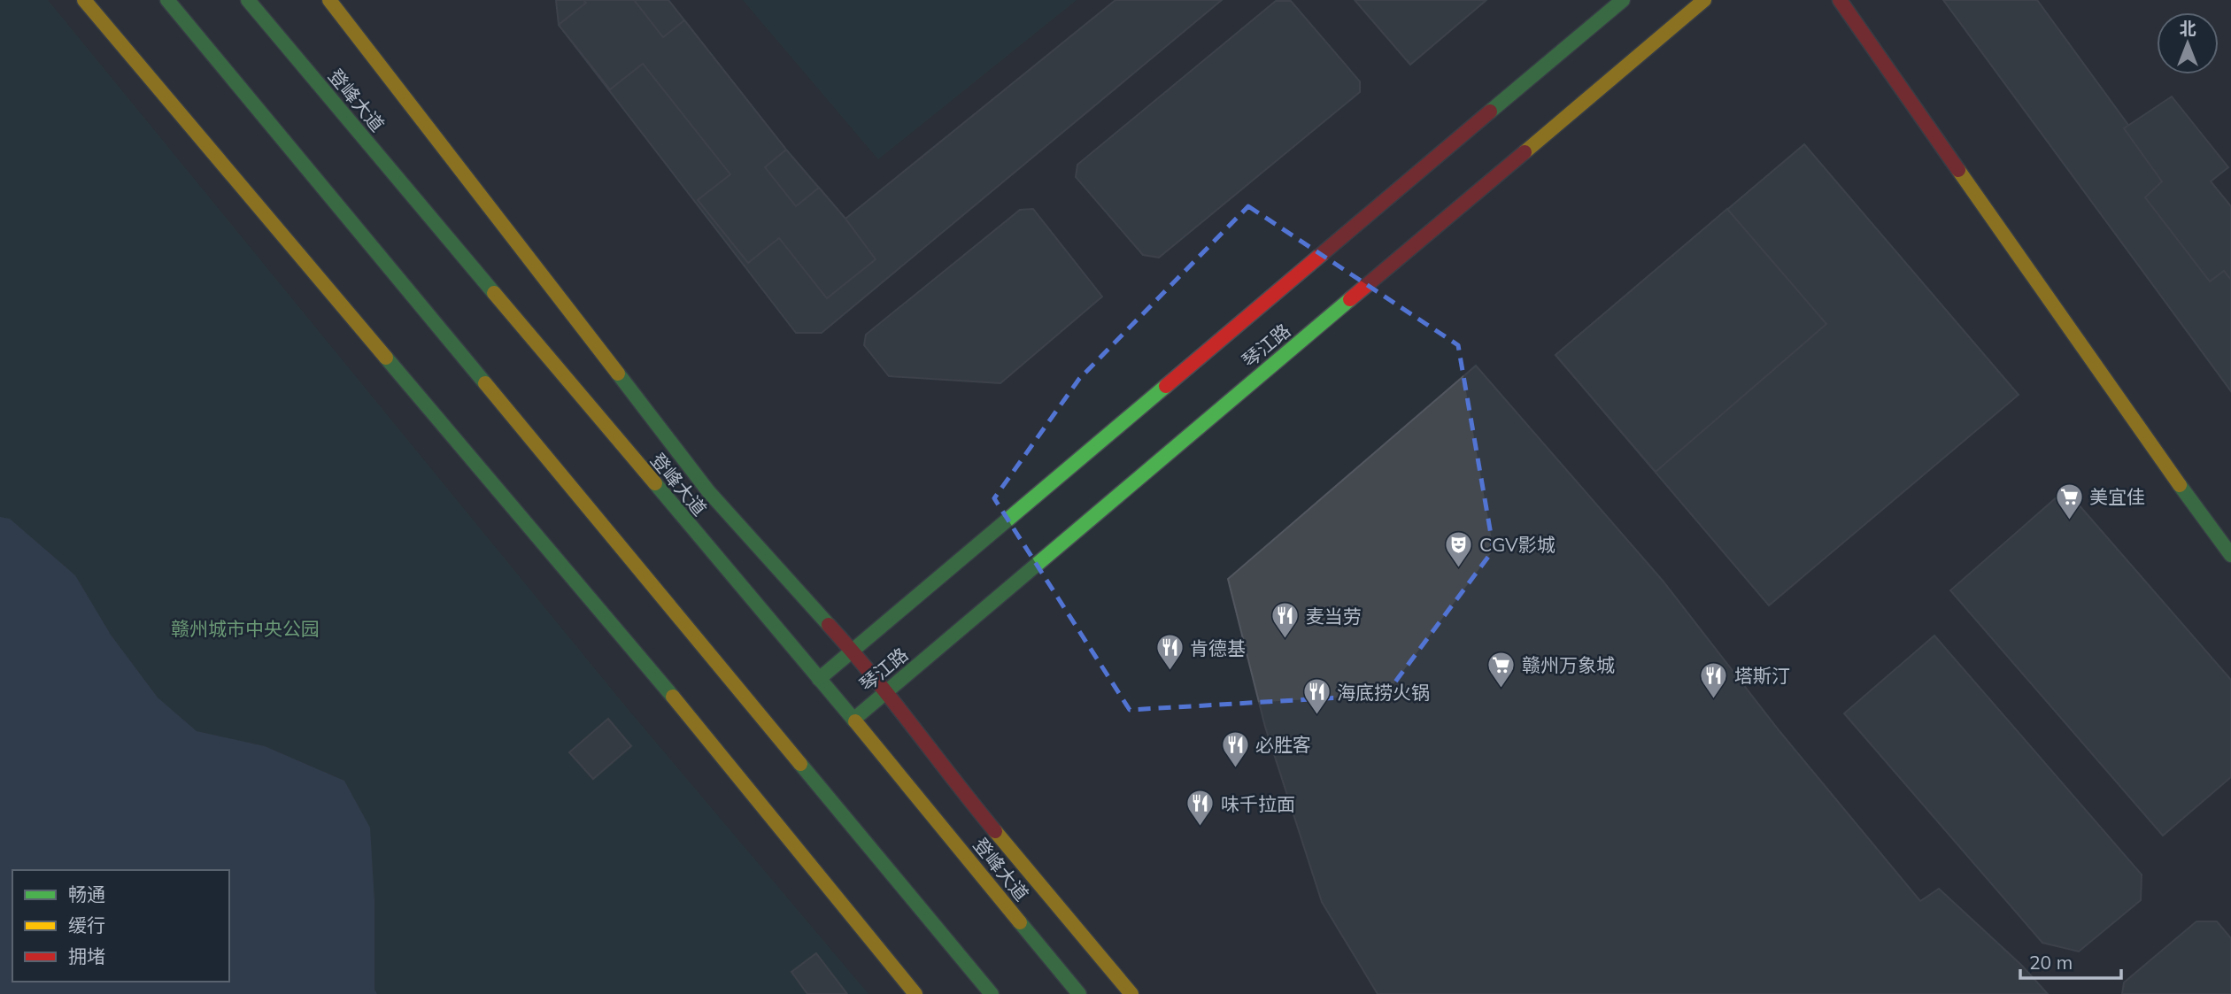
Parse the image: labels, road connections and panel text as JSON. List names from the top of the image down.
{
  "streets": {
    "main road": ["登峰大道", "琴江路"]
  },
  "crossings": [
    ["登峰大道", "琴江路"]
  ],
  "parks": ["赣州城市中央公园"],
  "places": {
    "supermarket": ["美宜佳", "赣州万象城"],
    "theatre": ["CGV影城"],
    "restaurant": [
      "麦当劳",
      "肯德基",
      "塔斯汀",
      "海底捞火锅",
      "必胜客",
      "味千拉面"
    ]
  },
  "legend": ["畅通", "缓行", "拥堵"],
  "scale_bar": "20 m",
  "north": "top"
}
